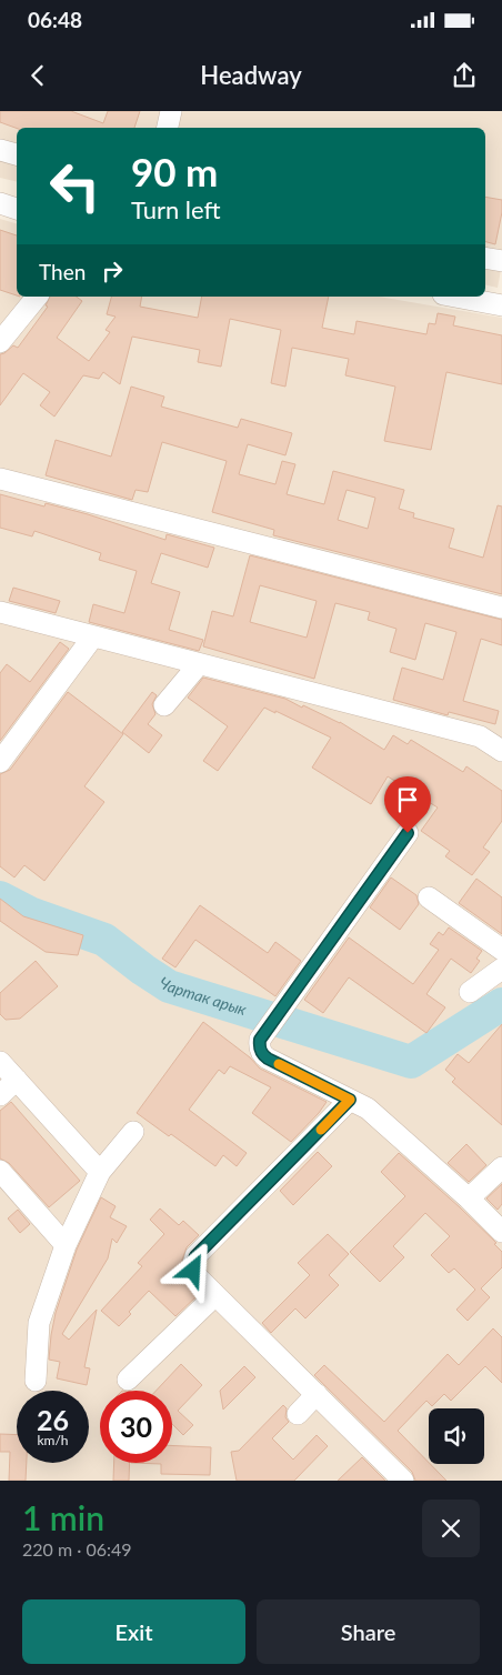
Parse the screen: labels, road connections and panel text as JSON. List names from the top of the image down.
{
  "water": ["Чартак арык"],
  "page": {
    "status": "06:48",
    "header": "Headway",
    "turn": ["90 m", "Turn left"],
    "then": "Then",
    "speed": "26 km/h",
    "limit": "30",
    "heading": ["1 min", "220 m · 06:49"],
    "buttons": ["Exit", "Share"]
  }
}
